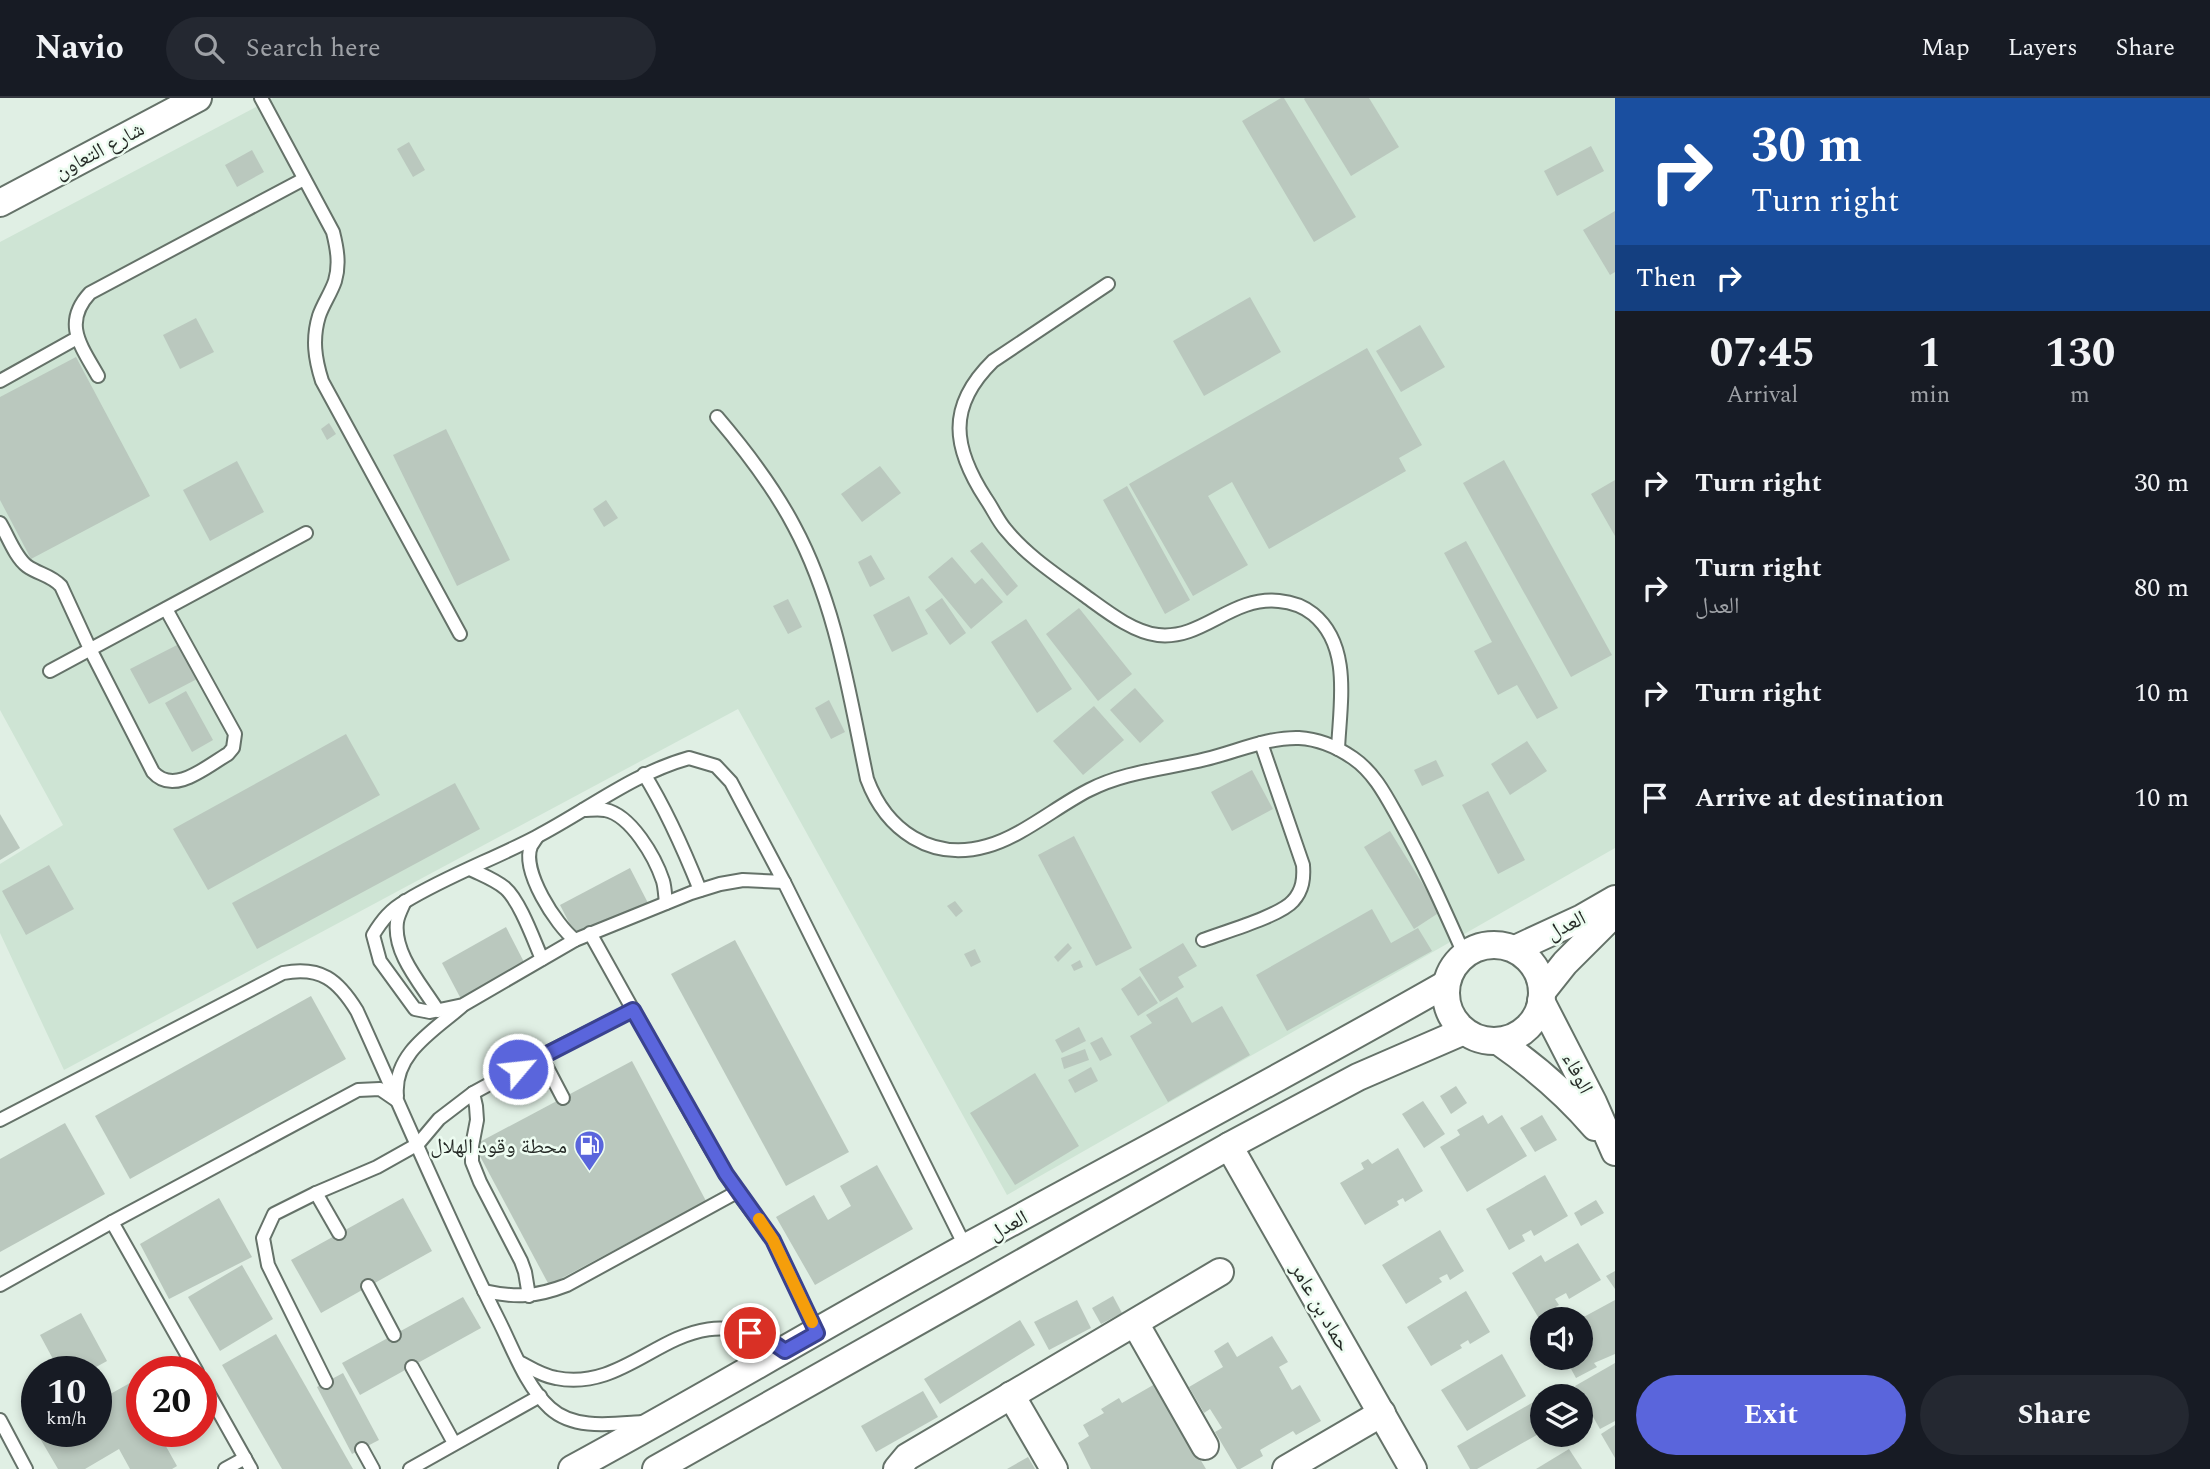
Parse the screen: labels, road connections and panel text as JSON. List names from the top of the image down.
{
  "streets": {
    "street": [
      "شارع التعاون",
      "العدل",
      "الوفاء",
      "حماد بن عامر"
    ]
  },
  "crossings": [
    ["العدل", "الوفاء"],
    ["العدل", "حماد بن عامر"]
  ],
  "places": {
    "fuel station": ["محطة وقود الهلال"]
  },
  "page": {
    "header": "Navio",
    "search": "Search here",
    "nav": ["Map", "Layers", "Share"],
    "turn": ["30 m", "Turn right"],
    "then": "Then",
    "eta": [
      "07:45",
      "Arrival",
      "1",
      "min",
      "130",
      "m"
    ],
    "list": [
      {
        "name": "Turn right",
        "value": "30 m"
      },
      {
        "name": "Turn right",
        "note": "العدل",
        "value": "80 m"
      },
      {
        "name": "Turn right",
        "value": "10 m"
      },
      {
        "name": "Arrive at destination",
        "value": "10 m"
      }
    ],
    "speed": "10 km/h",
    "limit": "20",
    "buttons": ["Exit", "Share"]
  }
}
